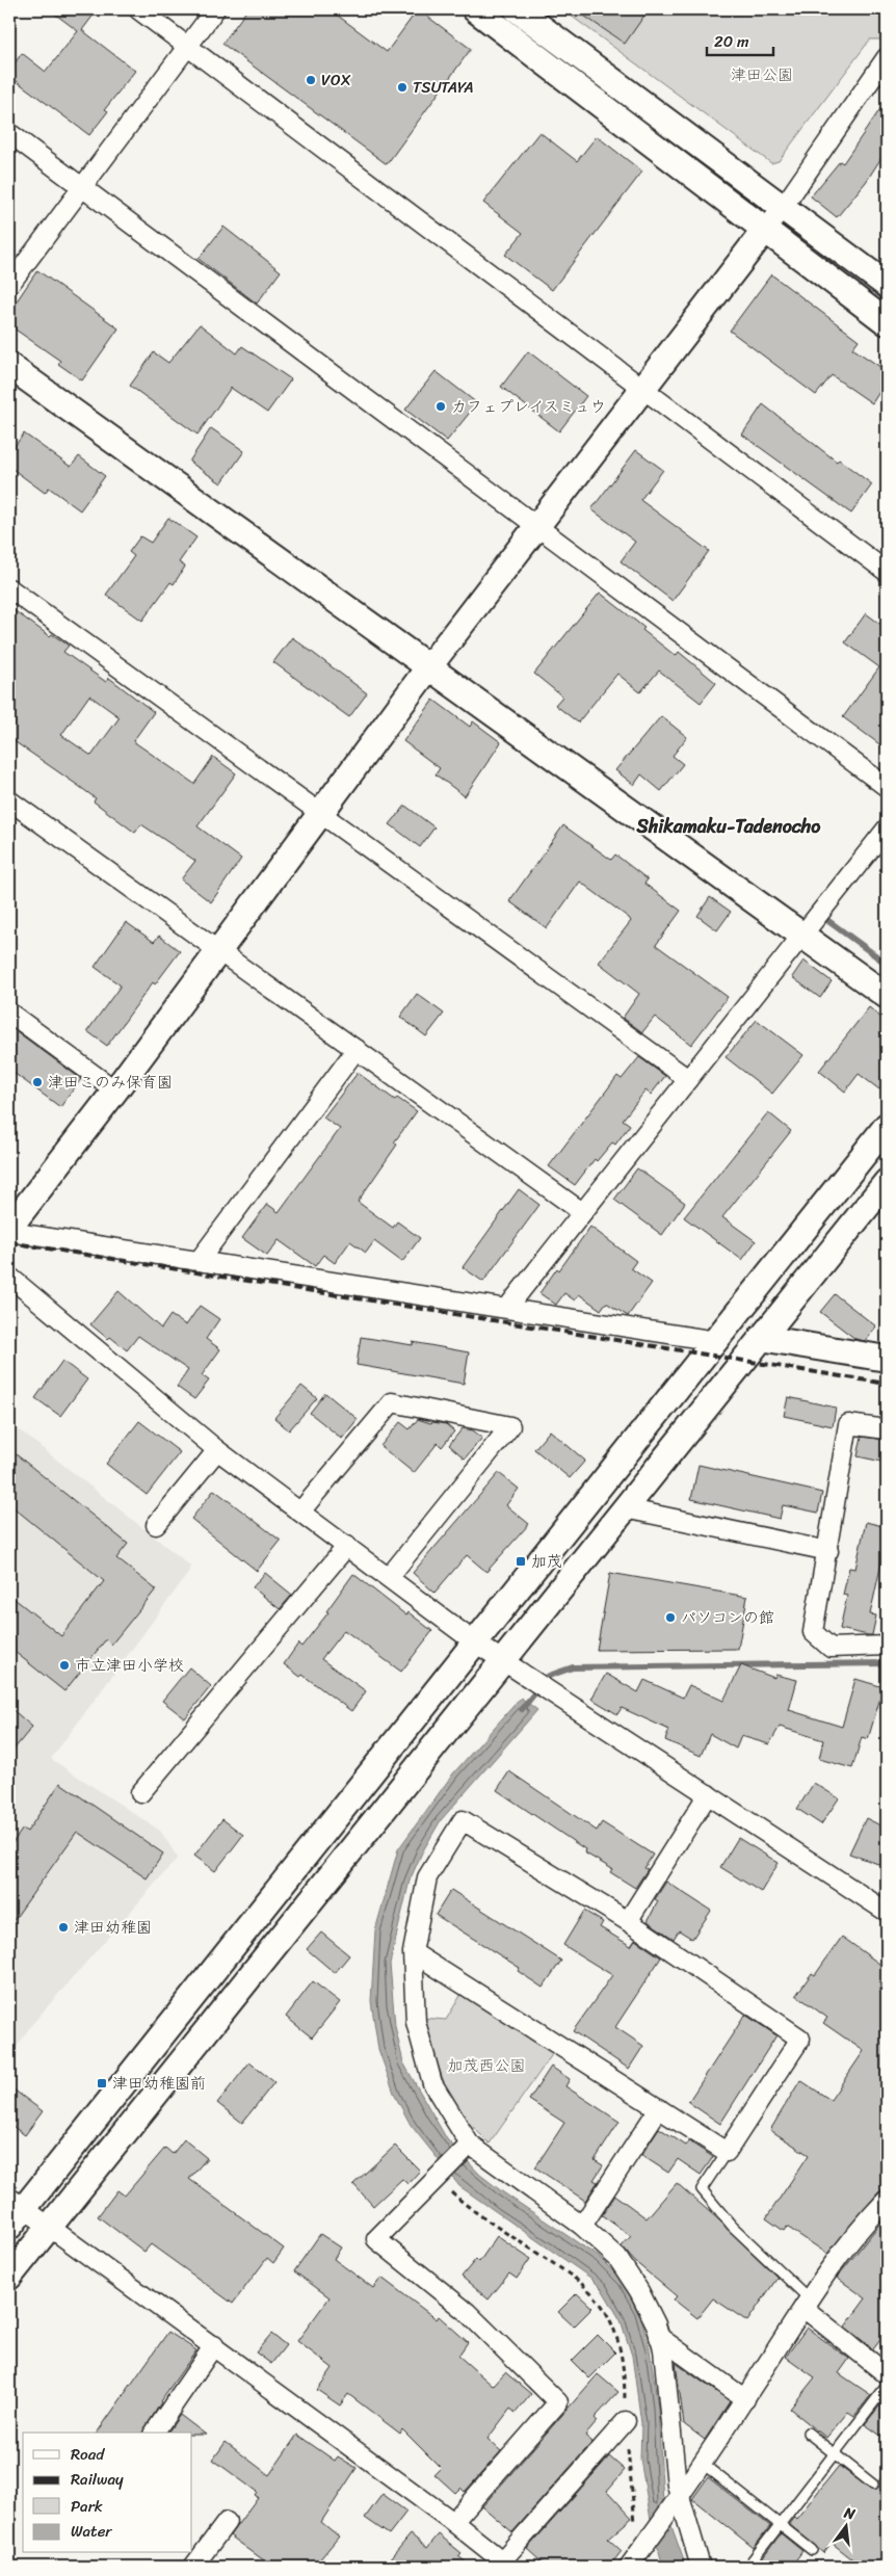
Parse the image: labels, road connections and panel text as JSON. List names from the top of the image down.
{
  "districts": ["Shikamaku-Tadenocho"],
  "parks": ["津田公園", "加茂西公園"],
  "places": {
    "other": [
      "VOX",
      "TSUTAYA",
      "カフェプレイスミュウ",
      "津田このみ保育園",
      "パソコンの館",
      "市立津田小学校",
      "津田幼稚園"
    ],
    "transit": ["加茂", "津田幼稚園前"]
  },
  "legend": [
    "Road",
    "Railway",
    "Park",
    "Water"
  ],
  "scale_bar": "20 m",
  "north": "top"
}
